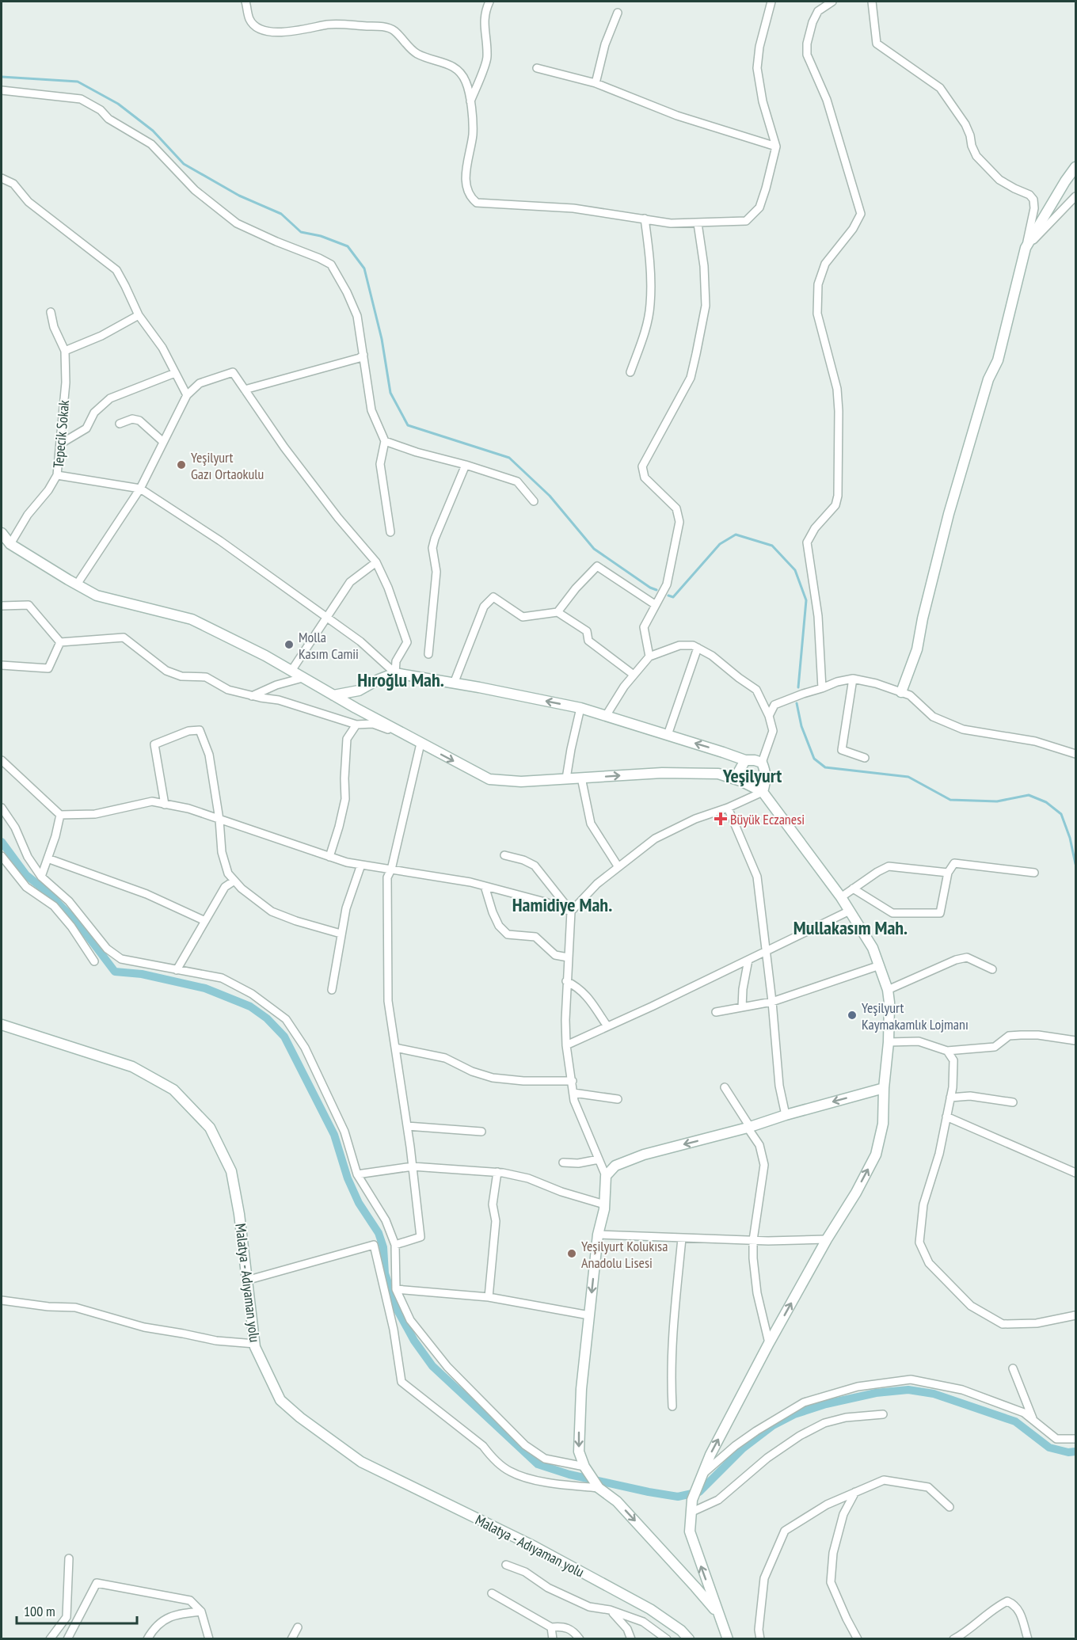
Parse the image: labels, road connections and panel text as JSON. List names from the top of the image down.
{
  "streets": {
    "main road": ["Malatya - Adıyaman yolu"],
    "street": ["Tepecik Sokak"]
  },
  "districts": [
    "Hıroğlu Mah.",
    "Yeşilyurt",
    "Hamidiye Mah.",
    "Mullakasım Mah."
  ],
  "places": {
    "other": [
      "Yeşilyurt Gazı Ortaokulu",
      "Molla Kasım Camii",
      "Yeşilyurt Kaymakamlık Lojmanı",
      "Yeşilyurt Kolukısa Anadolu Lisesi"
    ],
    "health": ["Büyük Eczanesi"]
  },
  "scale_bar": "100 m"
}
